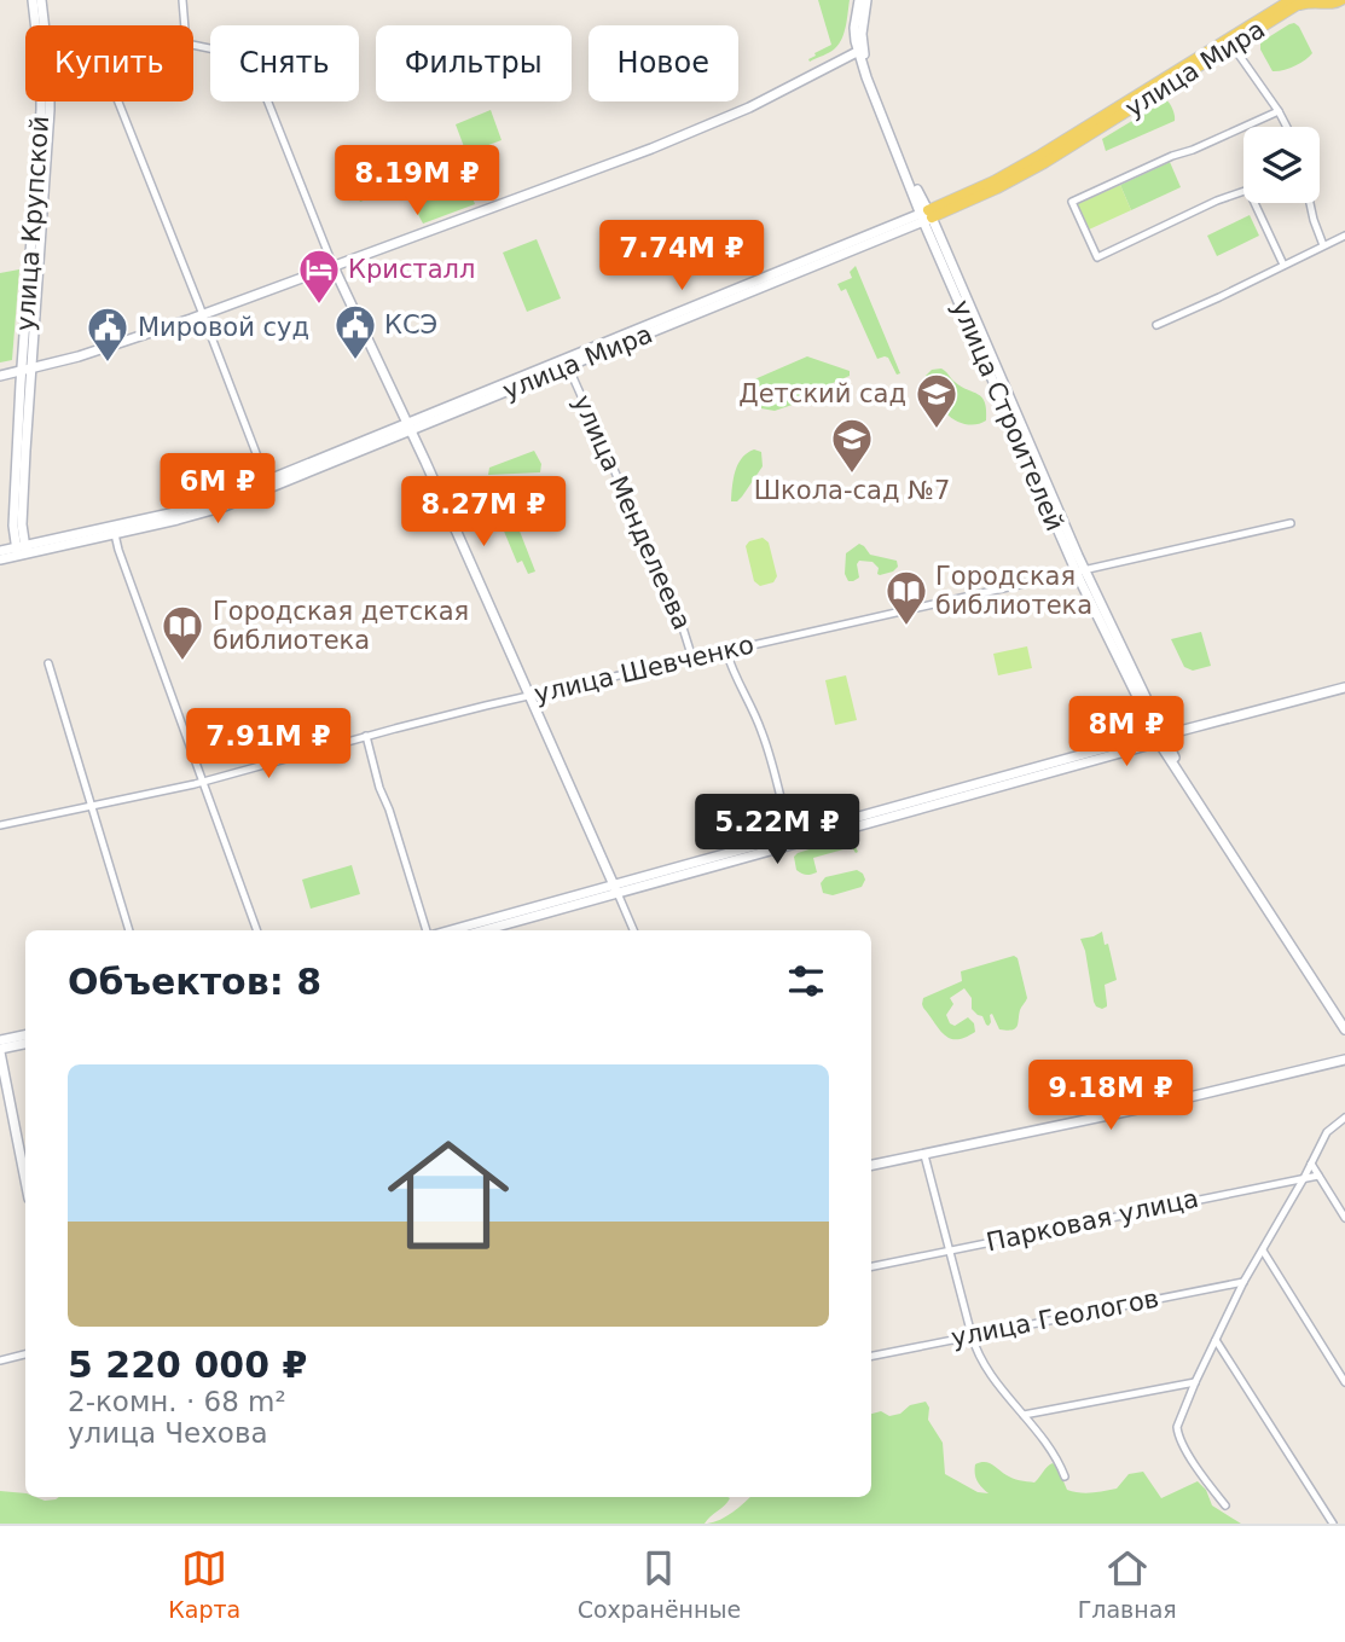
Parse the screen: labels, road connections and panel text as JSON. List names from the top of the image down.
{
  "streets": {
    "main road": ["улица Мира", "улица Крупской", "улица Строителей"],
    "street": [
      "улица Менделеева",
      "улица Шевченко",
      "Парковая улица",
      "улица Геологов"
    ]
  },
  "crossings": [
    ["улица Мира", "улица Крупской"],
    ["улица Мира", "улица Строителей"],
    ["улица Мира", "улица Менделеева"],
    ["улица Строителей", "улица Шевченко"],
    ["улица Менделеева", "улица Шевченко"]
  ],
  "places": {
    "hotel": ["Кристалл"],
    "public building": ["КСЭ", "Мировой суд"],
    "school or university": ["Детский сад", "Школа-сад №7"],
    "library": ["Городская библиотека", "Городская детская библиотека"]
  },
  "page": {
    "chip": [
      "Купить",
      "Снять",
      "Фильтры",
      "Новое"
    ],
    "price": [
      "8.19M ₽",
      "7.74M ₽",
      "6M ₽",
      "8.27M ₽",
      "8M ₽",
      "7.91M ₽",
      "5.22M ₽",
      "9.18M ₽"
    ],
    "heading": "Объектов: 8",
    "list": [
      {
        "name": "5 220 000 ₽",
        "note": "2-комн. · 68 m² · улица Чехова"
      }
    ],
    "tabs": ["Карта", "Сохранённые", "Главная"]
  }
}
